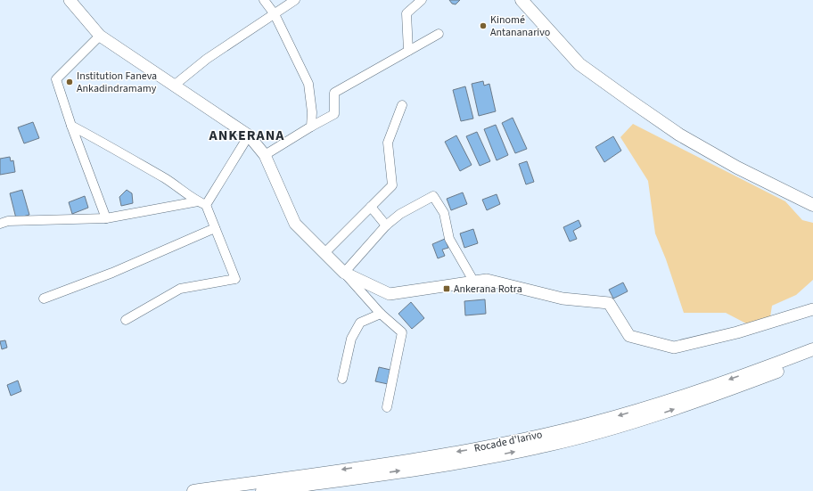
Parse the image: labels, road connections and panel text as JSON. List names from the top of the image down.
{
  "streets": {
    "main road": ["Rocade d'Iarivo"]
  },
  "districts": ["ANKERANA"],
  "places": {
    "other": ["Kinomé Antananarivo", "Institution Faneva Ankadindramamy"],
    "transit": ["Ankerana Rotra"]
  }
}
